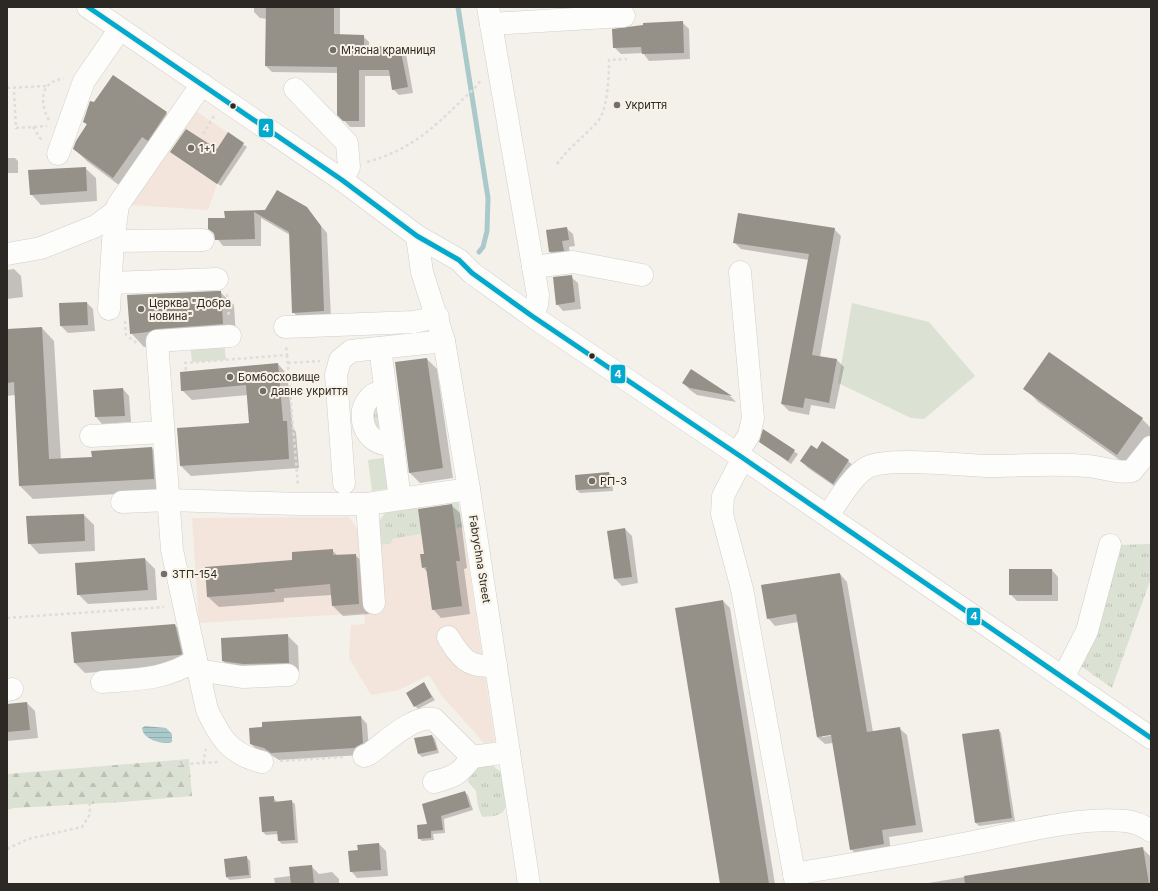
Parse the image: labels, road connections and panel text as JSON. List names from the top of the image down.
{
  "streets": {
    "street": ["Fabrychna Street"]
  },
  "places": [
    "М'ясна крамниця",
    "Укриття",
    "1+1",
    "Церква \"Добра новина\"",
    "Бомбосховище",
    "давнє укриття",
    "РП-3",
    "ЗТП-154"
  ],
  "lines": ["transit line 4"]
}
